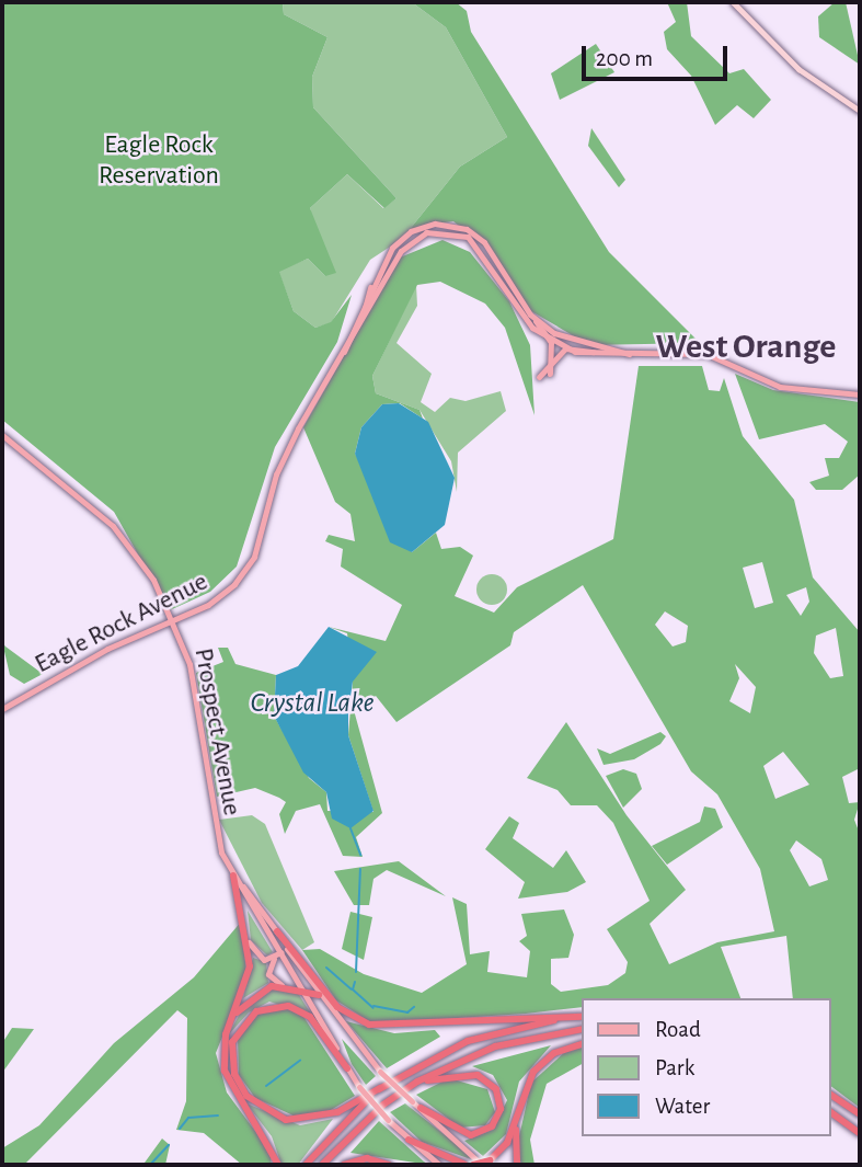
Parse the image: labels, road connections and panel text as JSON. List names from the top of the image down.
{
  "streets": {
    "main road": ["Eagle Rock Avenue", "Prospect Avenue"]
  },
  "crossings": [
    ["Eagle Rock Avenue", "Prospect Avenue"]
  ],
  "districts": ["West Orange"],
  "water": ["Crystal Lake"],
  "parks": ["Eagle Rock Reservation"],
  "legend": ["Road", "Park", "Water"],
  "scale_bar": "200 m"
}
